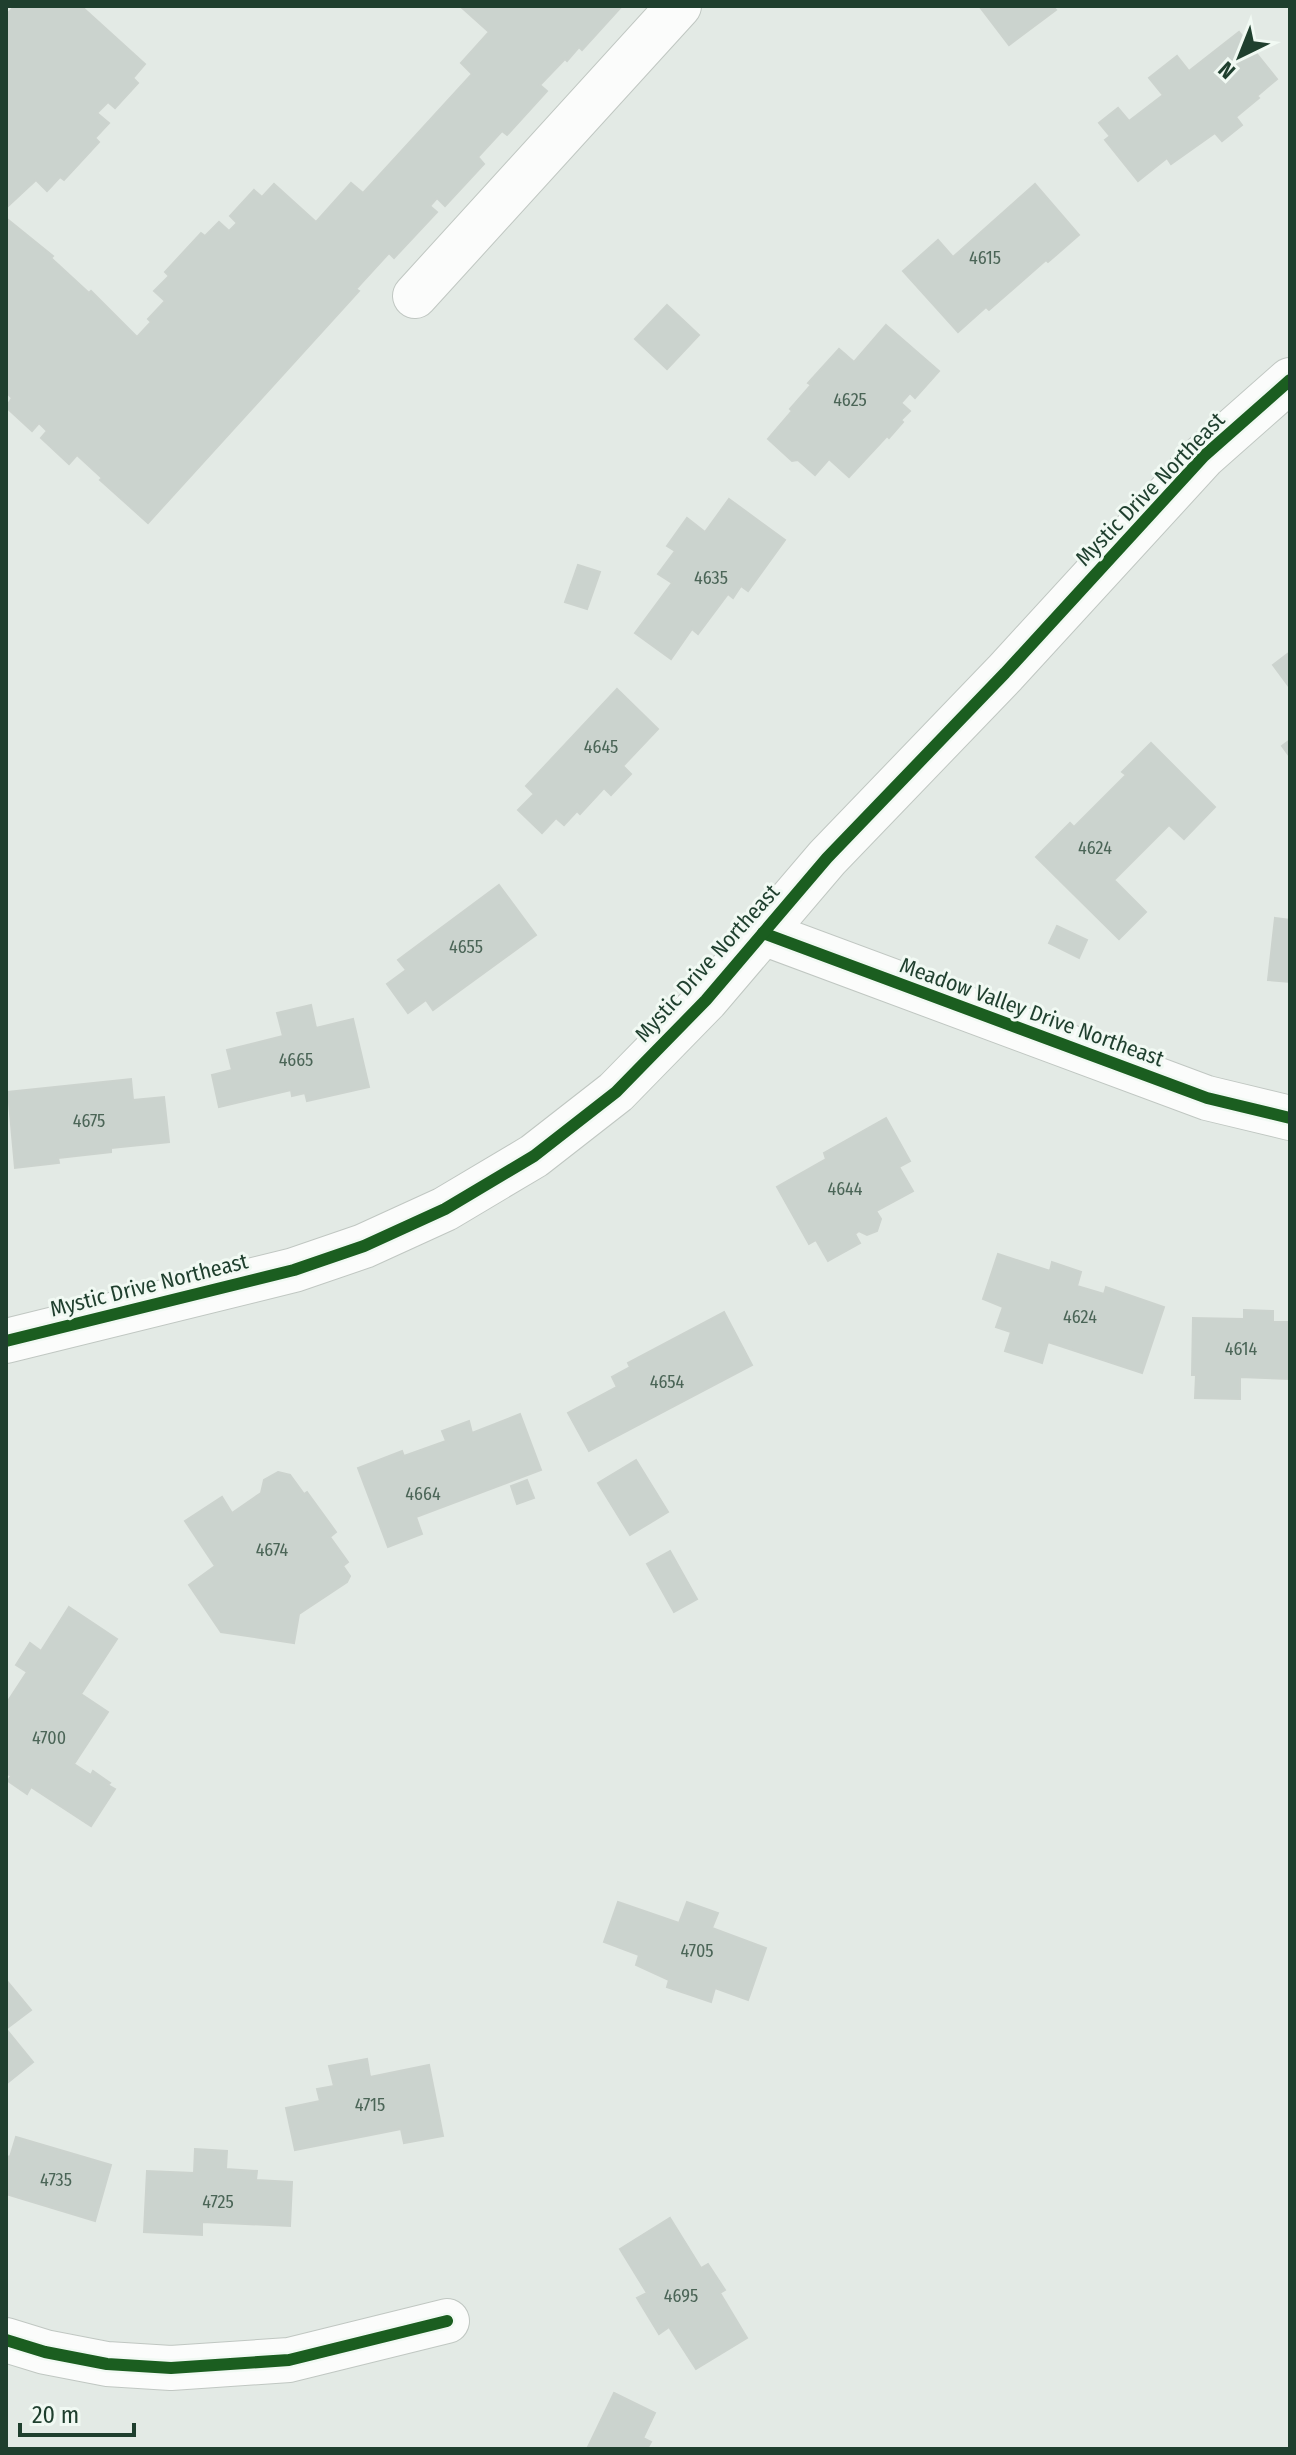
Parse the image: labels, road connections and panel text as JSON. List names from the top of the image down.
{
  "streets": {
    "street": ["Mystic Drive Northeast", "Meadow Valley Drive Northeast"]
  },
  "crossings": [
    ["Mystic Drive Northeast", "Meadow Valley Drive Northeast"]
  ],
  "house_numbers": [
    "4615",
    "4625",
    "4635",
    "4645",
    "4624",
    "4655",
    "4665",
    "4675",
    "4644",
    "4624",
    "4614",
    "4654",
    "4664",
    "4674",
    "4700",
    "4705",
    "4715",
    "4735",
    "4725",
    "4695"
  ],
  "scale_bar": "20 m",
  "north": "bottom left"
}
